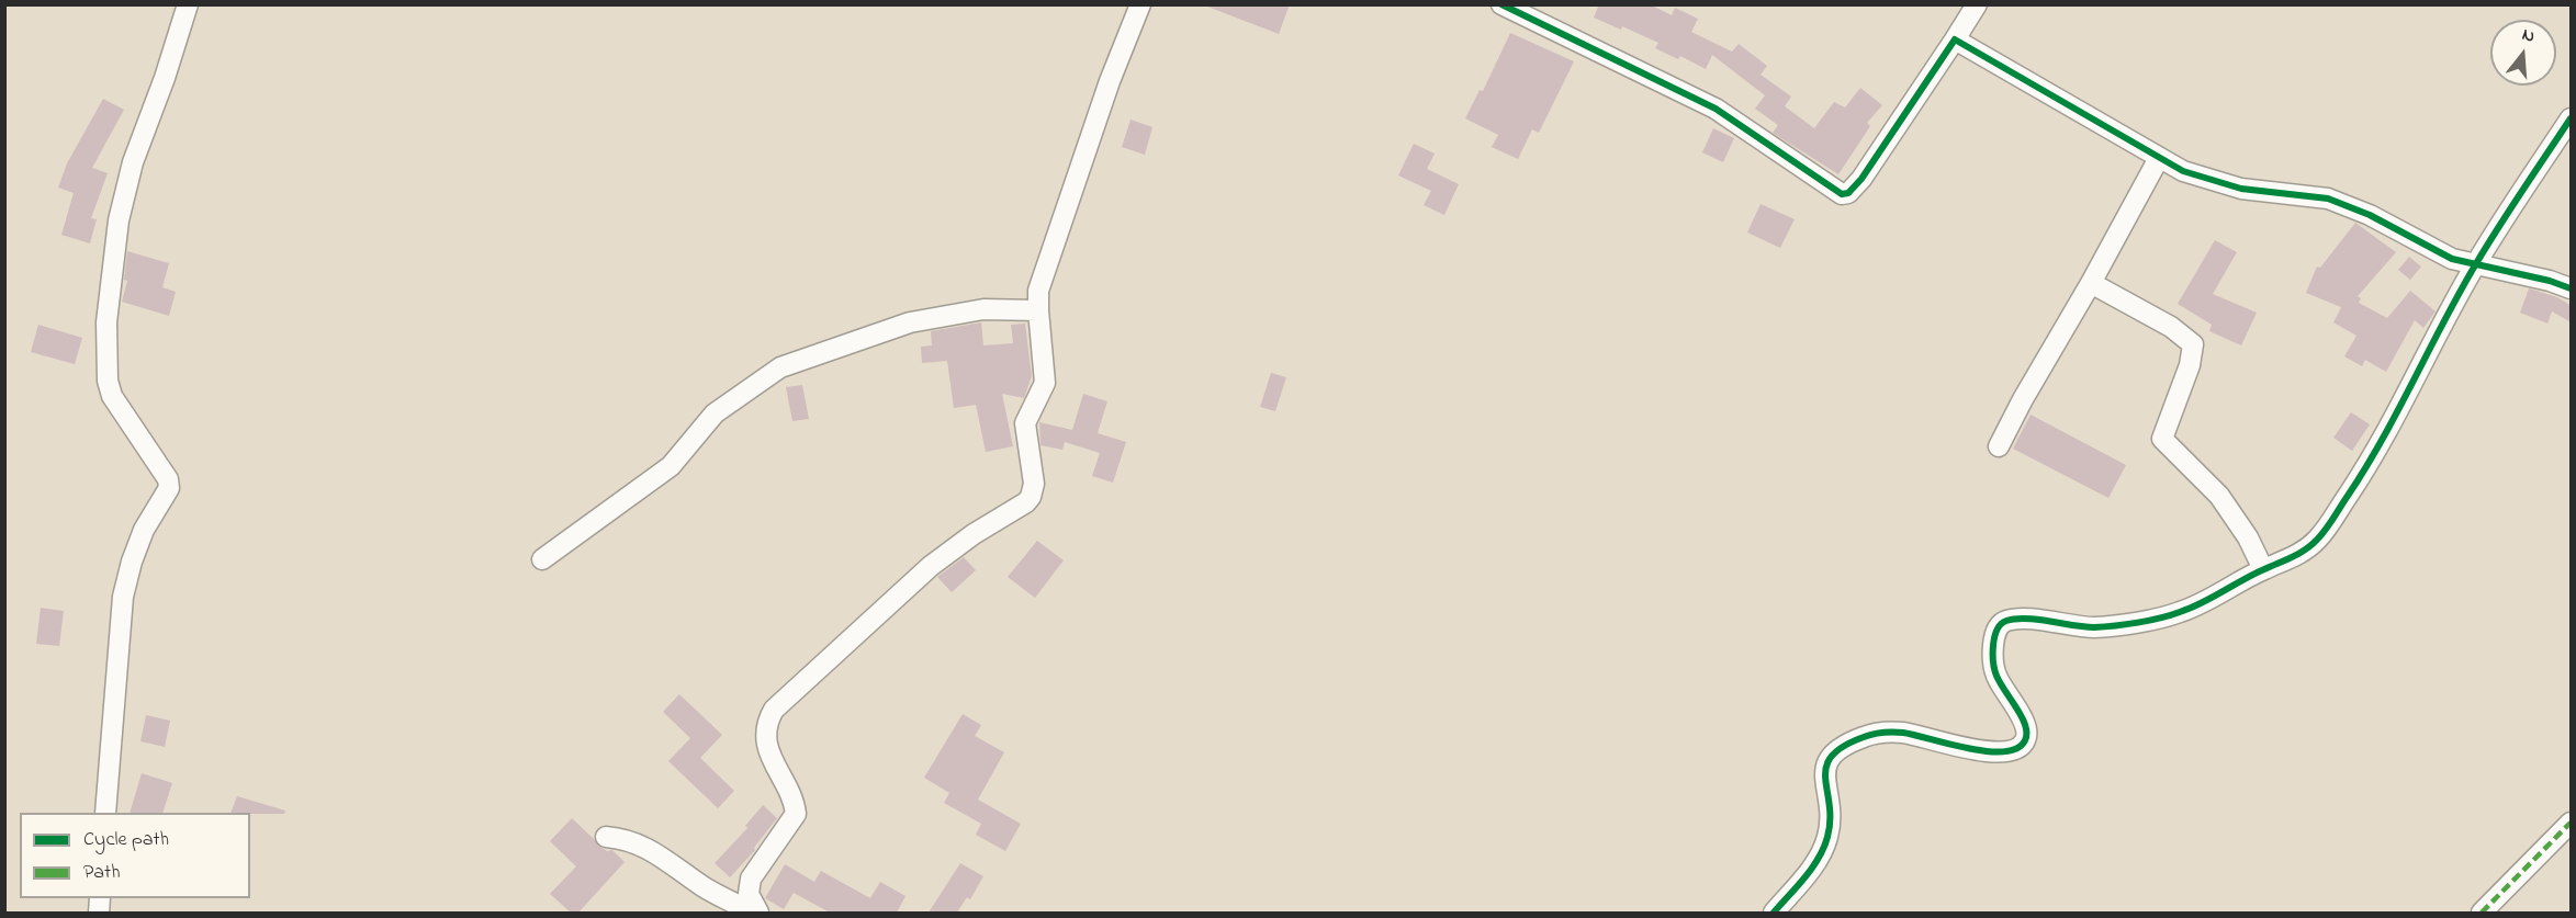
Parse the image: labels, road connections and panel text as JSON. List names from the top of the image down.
{
  "legend": ["Cycle path", "Path"],
  "north": "top"
}
